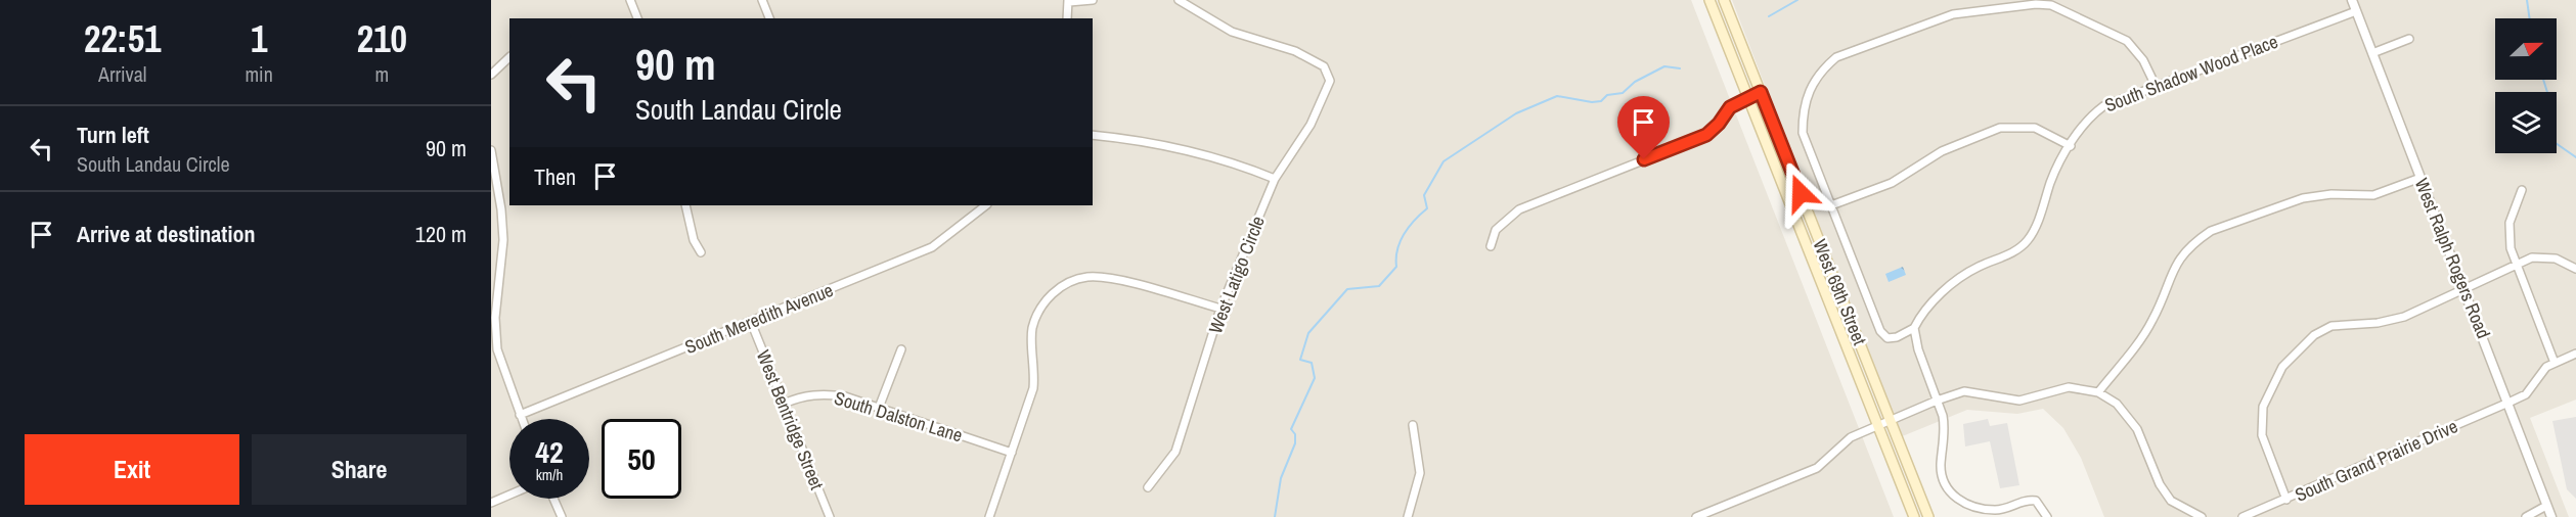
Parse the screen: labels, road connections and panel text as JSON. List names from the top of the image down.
{
  "streets": {
    "main road": ["West 69th Street"],
    "street": [
      "South Shadow Wood Place",
      "West Ralph Rogers Road",
      "West Latigo Circle",
      "South Meredith Avenue",
      "South Dalston Lane",
      "West Bentridge Street",
      "South Grand Prairie Drive"
    ]
  },
  "crossings": [
    ["South Shadow Wood Place", "West Ralph Rogers Road"],
    ["West Ralph Rogers Road", "South Grand Prairie Drive"],
    ["South Meredith Avenue", "West Bentridge Street"],
    ["South Dalston Lane", "West Bentridge Street"]
  ],
  "north": "right",
  "page": {
    "eta": [
      "22:51",
      "Arrival",
      "1",
      "min",
      "210",
      "m"
    ],
    "turn": ["90 m", "South Landau Circle"],
    "list": [
      {
        "name": "Turn left",
        "note": "South Landau Circle",
        "value": "90 m"
      },
      {
        "name": "Arrive at destination",
        "value": "120 m"
      }
    ],
    "then": "Then",
    "speed": "42 km/h",
    "limit": "50",
    "buttons": ["Exit", "Share"]
  }
}
